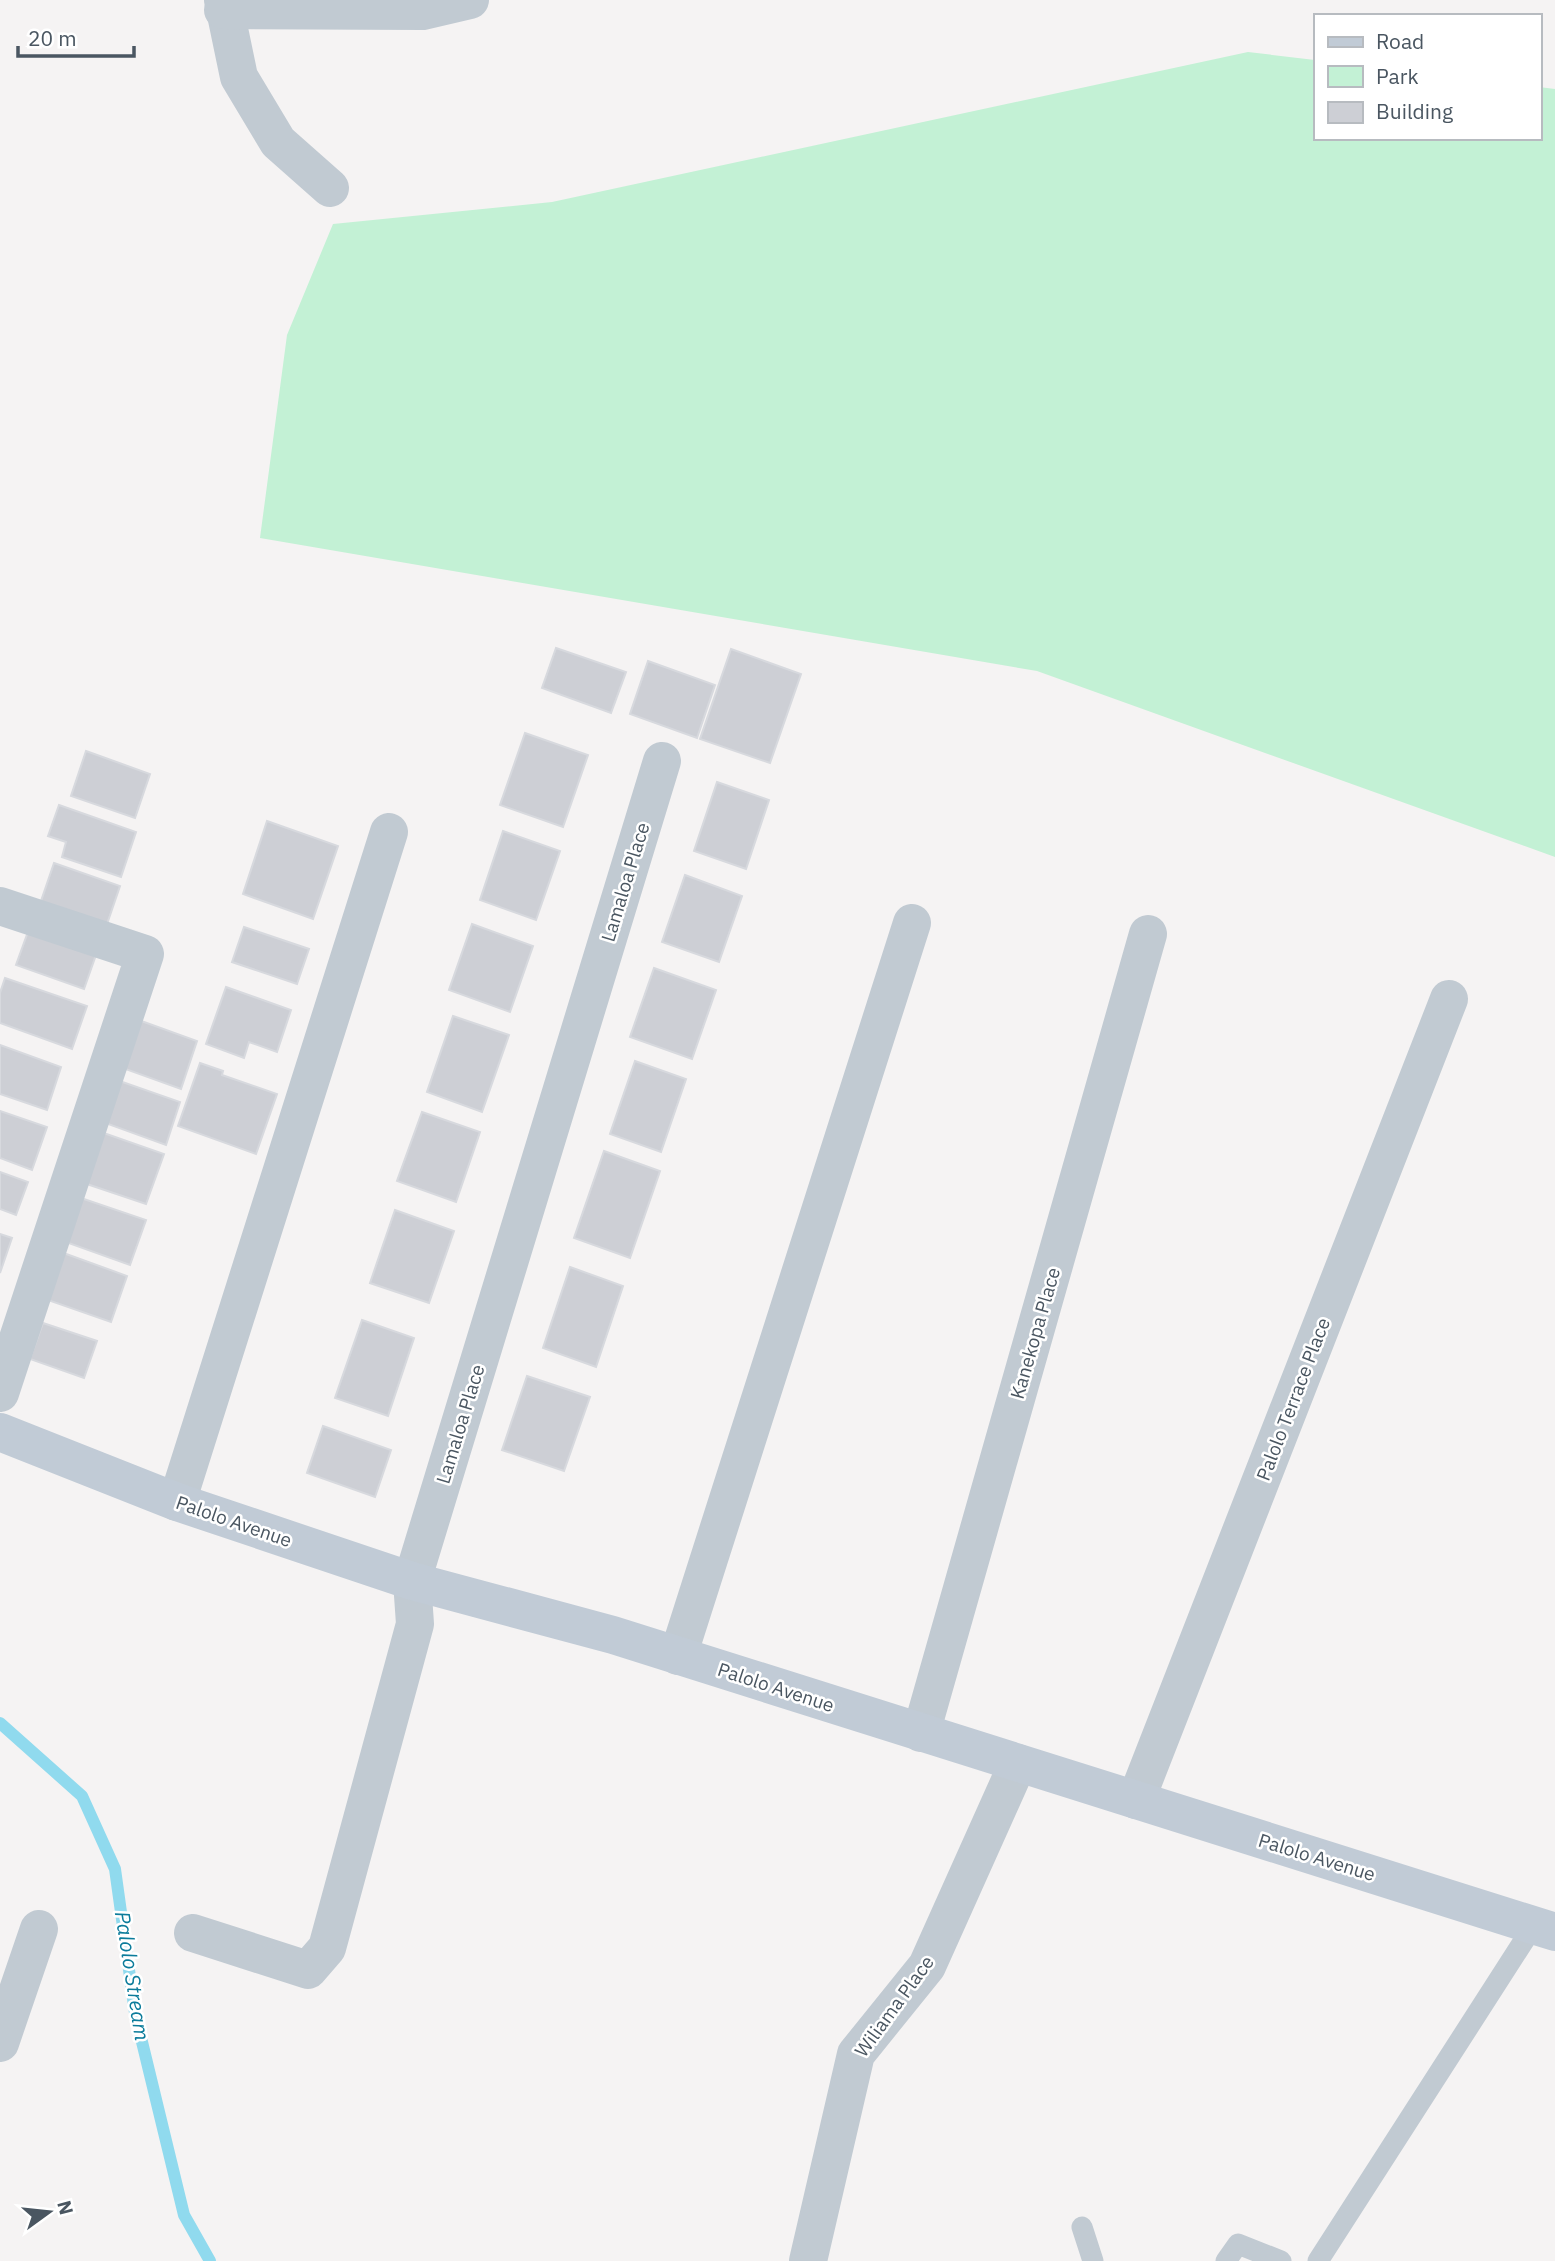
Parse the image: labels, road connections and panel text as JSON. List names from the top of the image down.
{
  "streets": {
    "street": [
      "Lamaloa Place",
      "Kanekopa Place",
      "Palolo Terrace Place",
      "Palolo Avenue",
      "Wiliama Place"
    ]
  },
  "crossings": [
    ["Lamaloa Place", "Palolo Avenue"],
    ["Kanekopa Place", "Palolo Avenue"],
    ["Palolo Terrace Place", "Palolo Avenue"],
    ["Palolo Avenue", "Wiliama Place"]
  ],
  "water": ["Palolo Stream"],
  "legend": ["Road", "Park", "Building"],
  "scale_bar": "20 m",
  "north": "right"
}
